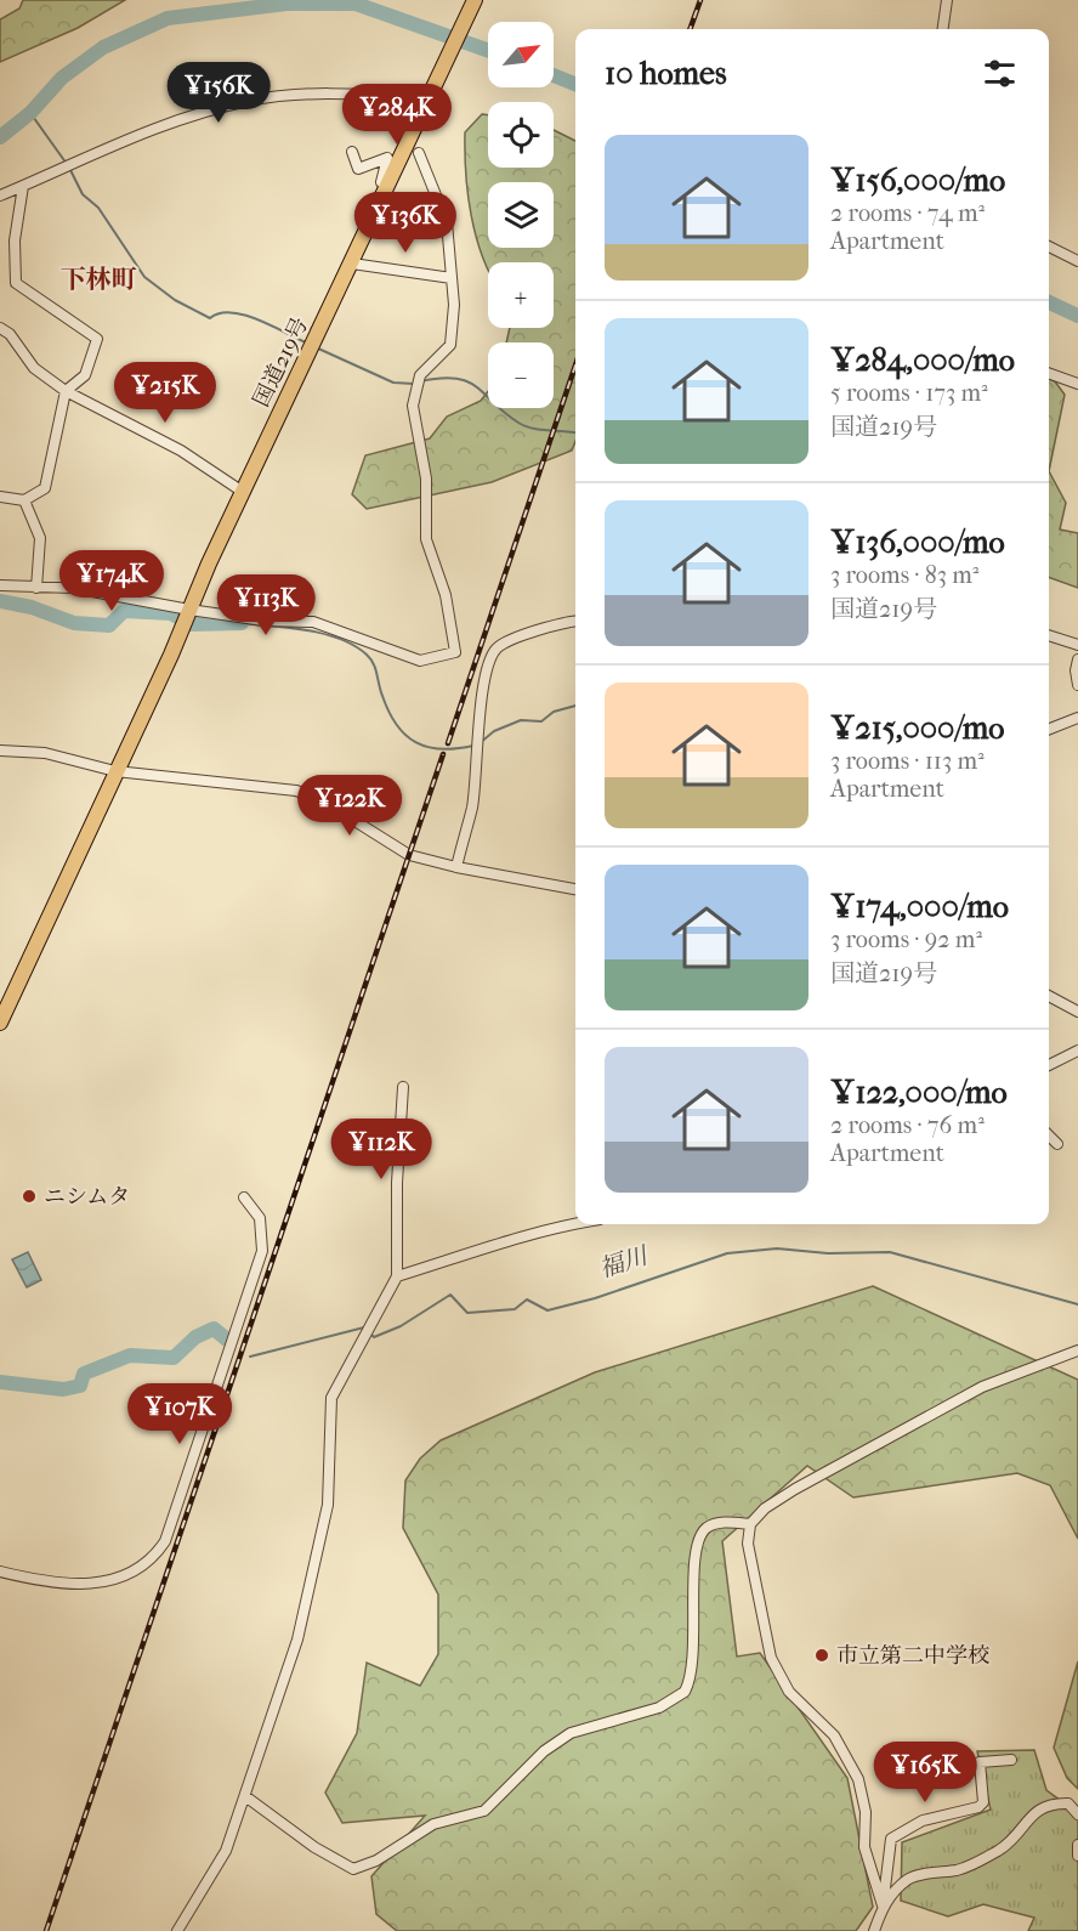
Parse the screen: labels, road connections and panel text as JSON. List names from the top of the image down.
{
  "streets": {
    "highway": ["国道219号"]
  },
  "districts": ["下林町"],
  "water": ["福川"],
  "places": ["ニシムタ", "市立第二中学校"],
  "north": "top right",
  "page": {
    "map_buttons": ["+", "−"],
    "heading": "10 homes",
    "price": [
      "¥156K",
      "¥284K",
      "¥136K",
      "¥215K",
      "¥174K",
      "¥113K",
      "¥122K",
      "¥112K",
      "¥107K",
      "¥165K"
    ],
    "list": [
      {
        "name": "¥156,000/mo",
        "note": "2 rooms · 74 m² · Apartment"
      },
      {
        "name": "¥284,000/mo",
        "note": "5 rooms · 173 m² · 国道219号"
      },
      {
        "name": "¥136,000/mo",
        "note": "3 rooms · 83 m² · 国道219号"
      },
      {
        "name": "¥215,000/mo",
        "note": "3 rooms · 113 m² · Apartment"
      },
      {
        "name": "¥174,000/mo",
        "note": "3 rooms · 92 m² · 国道219号"
      },
      {
        "name": "¥122,000/mo",
        "note": "2 rooms · 76 m² · Apartment"
      }
    ]
  }
}
